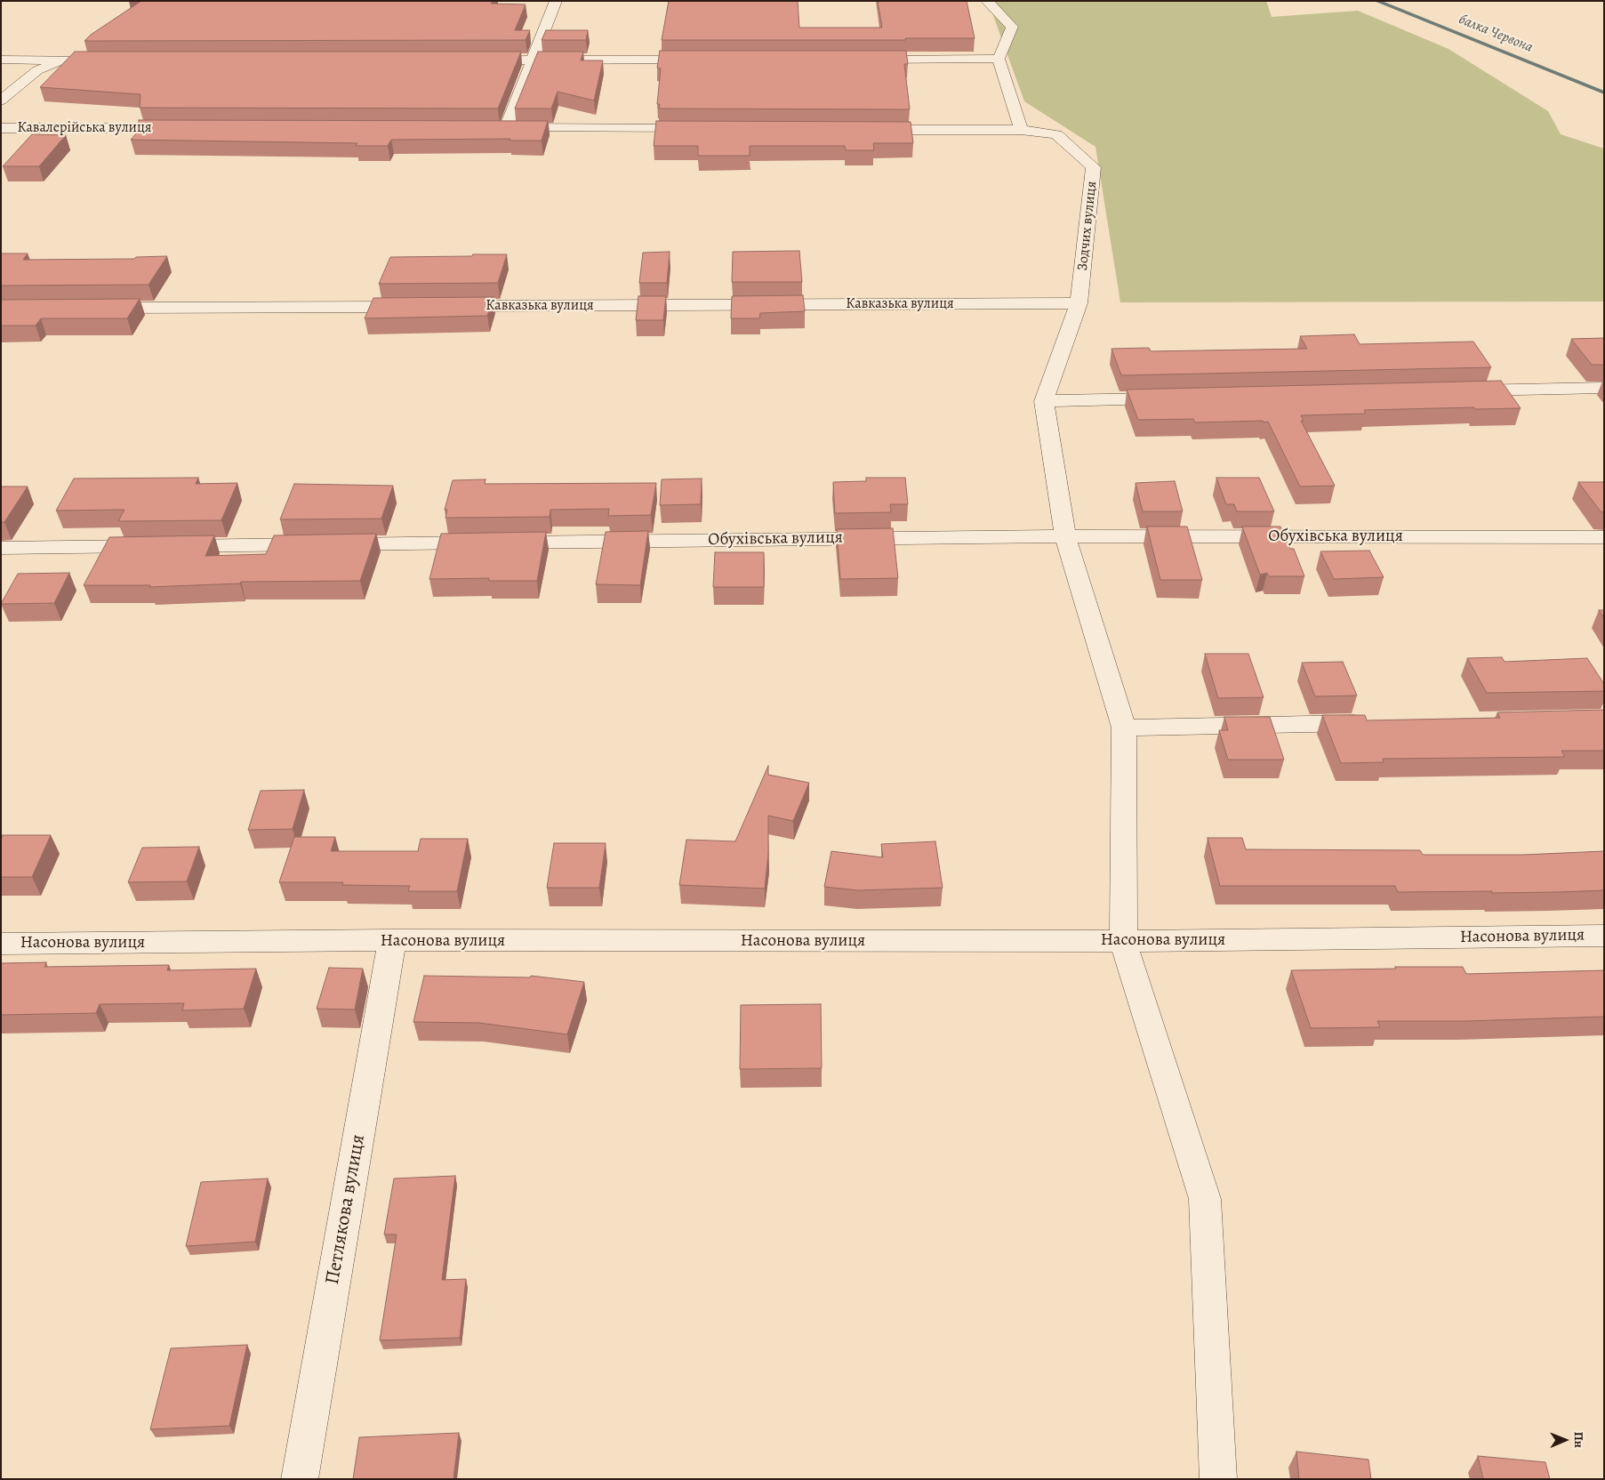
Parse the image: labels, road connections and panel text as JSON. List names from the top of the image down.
{
  "streets": {
    "street": [
      "Кавалерійська вулиця",
      "Зодчих вулиця",
      "Кавказька вулиця",
      "Обухівська вулиця",
      "Насонова вулиця",
      "Петлякова вулиця"
    ]
  },
  "crossings": [
    ["Зодчих вулиця", "Кавказька вулиця"],
    ["Насонова вулиця", "Петлякова вулиця"]
  ],
  "water": ["балка Червона"],
  "north": "right"
}
